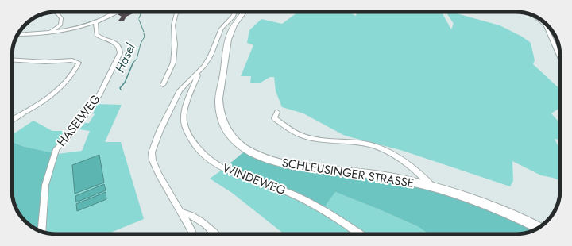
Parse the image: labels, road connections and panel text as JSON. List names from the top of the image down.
{
  "streets": {
    "main road": ["SCHLEUSINGER STRASSE"],
    "street": ["HASELWEG", "WINDEWEG"]
  },
  "water": ["Hasel"]
}
